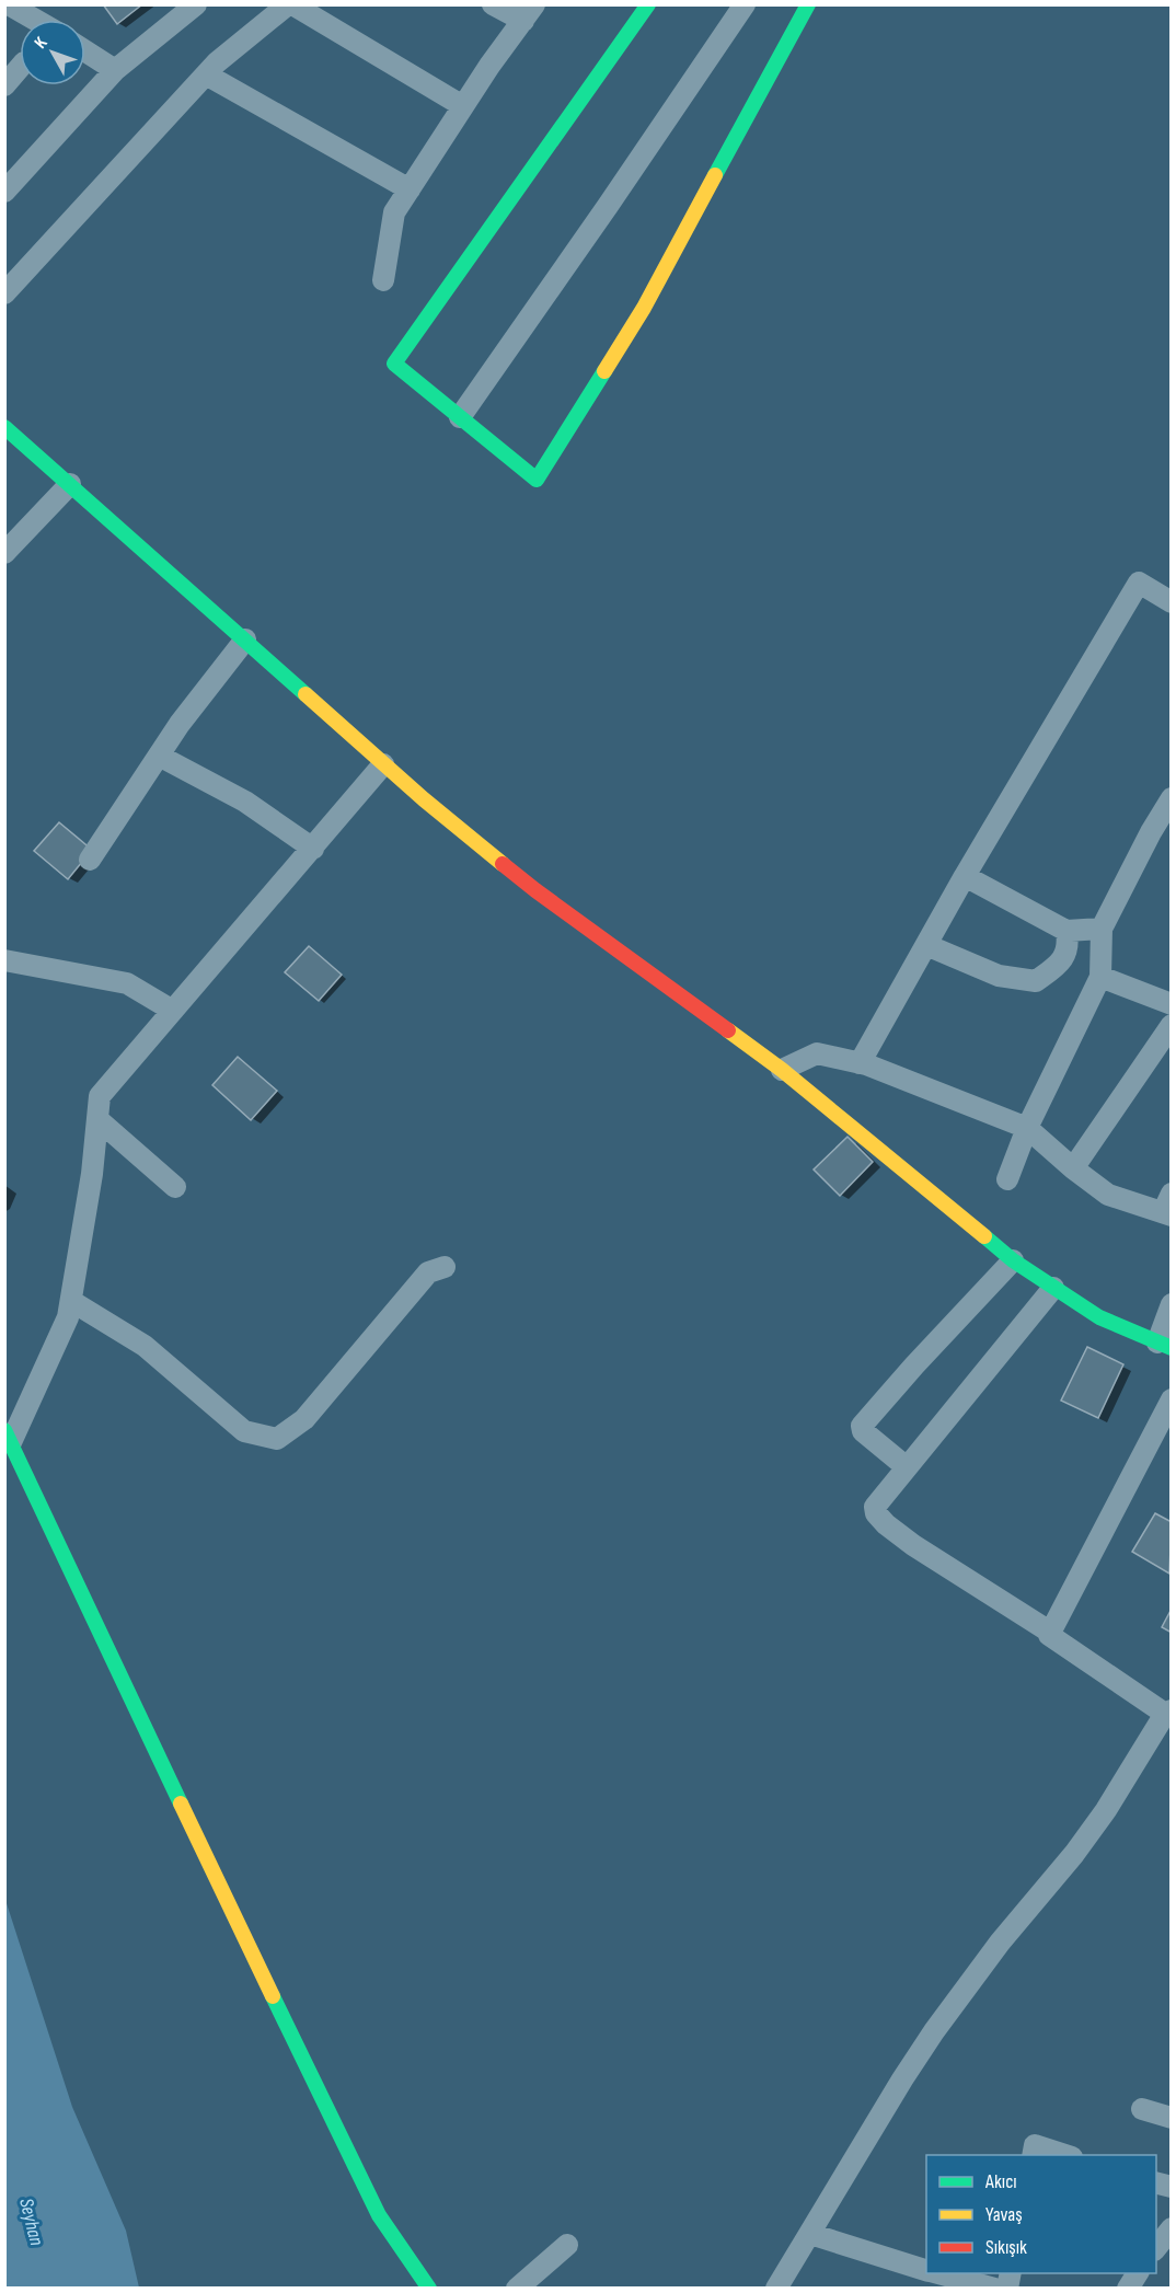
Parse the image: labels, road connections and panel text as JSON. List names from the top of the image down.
{
  "water": ["Seyhan"],
  "legend": ["Akıcı", "Yavaş", "Sıkışık"],
  "north": "top left"
}
